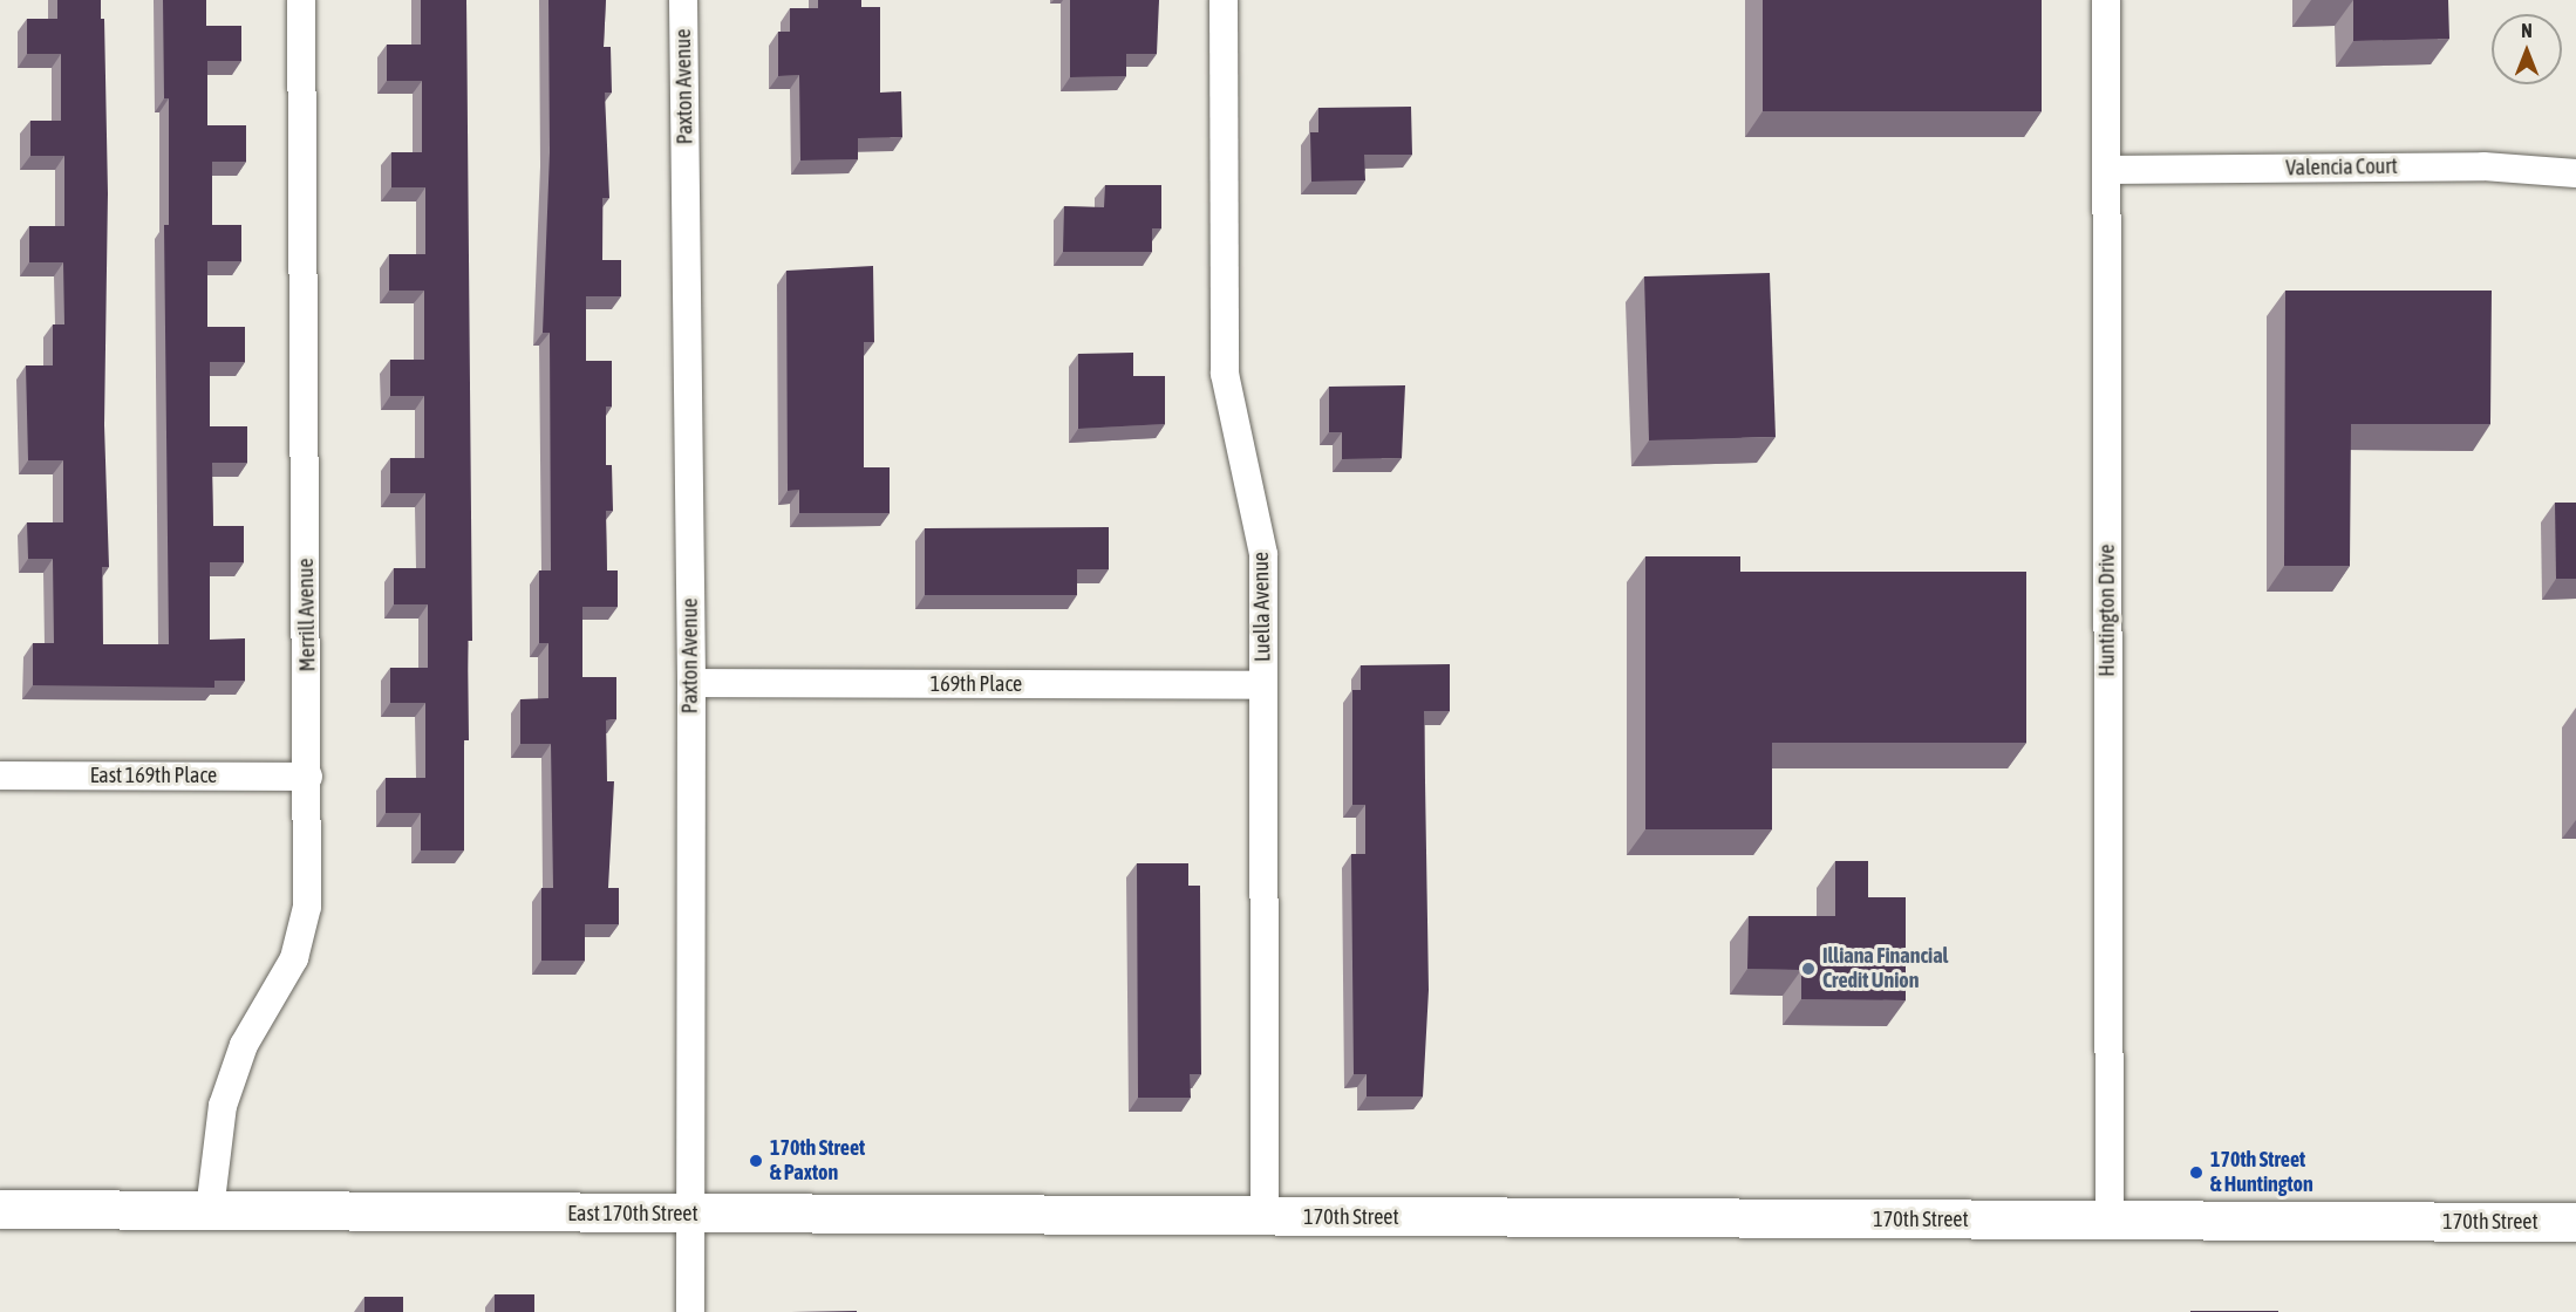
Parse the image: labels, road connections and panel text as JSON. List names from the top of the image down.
{
  "streets": {
    "street": [
      "Paxton Avenue",
      "Valencia Court",
      "Luella Avenue",
      "Huntington Drive",
      "Merrill Avenue",
      "169th Place",
      "East 169th Place",
      "East 170th Street",
      "170th Street"
    ]
  },
  "crossings": [
    ["Paxton Avenue", "169th Place"],
    ["Paxton Avenue", "East 170th Street"],
    ["Valencia Court", "Huntington Drive"],
    ["Luella Avenue", "169th Place"],
    ["Luella Avenue", "East 170th Street"],
    ["Luella Avenue", "170th Street"],
    ["Huntington Drive", "170th Street"],
    ["Merrill Avenue", "East 169th Place"],
    ["Merrill Avenue", "East 170th Street"],
    ["East 170th Street", "170th Street"]
  ],
  "places": ["Illiana Financial Credit Union", "170th Street & Paxton", "170th Street & Huntington"],
  "north": "top"
}
